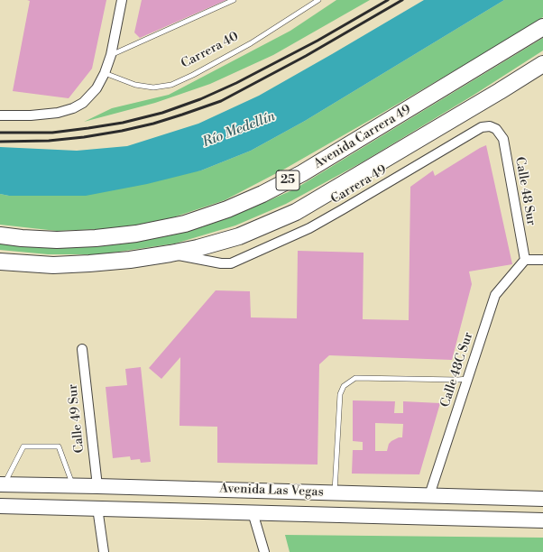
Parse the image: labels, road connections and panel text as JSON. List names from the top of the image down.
{
  "streets": {
    "highway": ["Avenida Carrera 49", "25"],
    "main road": ["Avenida Las Vegas"],
    "street": [
      "Carrera 49",
      "Calle 48 Sur",
      "Calle 48C Sur",
      "Calle 49 Sur"
    ],
    "lane": ["Carrera 40"]
  },
  "crossings": [
    ["25", "Carrera 49"],
    ["Carrera 49", "Calle 48 Sur"],
    ["Calle 48 Sur", "Calle 48C Sur"],
    ["Calle 48C Sur", "Avenida Las Vegas"],
    ["Calle 49 Sur", "Avenida Las Vegas"]
  ],
  "water": ["Río Medellín"]
}
